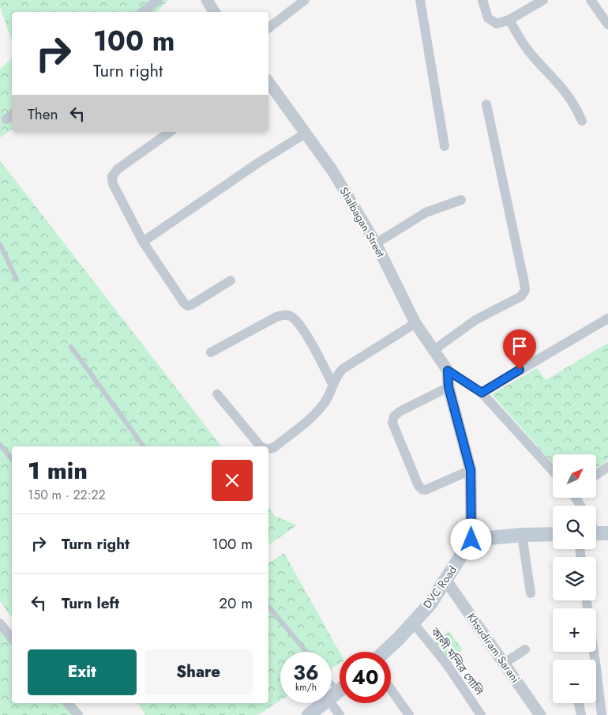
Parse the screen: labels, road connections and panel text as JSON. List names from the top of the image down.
{
  "streets": {
    "main road": ["DVC Road"],
    "street": ["Shalbagan Street", "Khsudiram Sarani", "কালী মন্দির গোলি"]
  },
  "crossings": [
    ["DVC Road", "Khsudiram Sarani"],
    ["DVC Road", "কালী মন্দির গোলি"]
  ],
  "north": "top right",
  "page": {
    "turn": ["100 m", "Turn right"],
    "then": "Then",
    "heading": ["1 min", "150 m · 22:22"],
    "map_buttons": ["+", "−"],
    "list": [
      {
        "name": "Turn right",
        "value": "100 m"
      },
      {
        "name": "Turn left",
        "value": "20 m"
      }
    ],
    "buttons": ["Exit", "Share"],
    "speed": "36 km/h",
    "limit": "40"
  }
}
